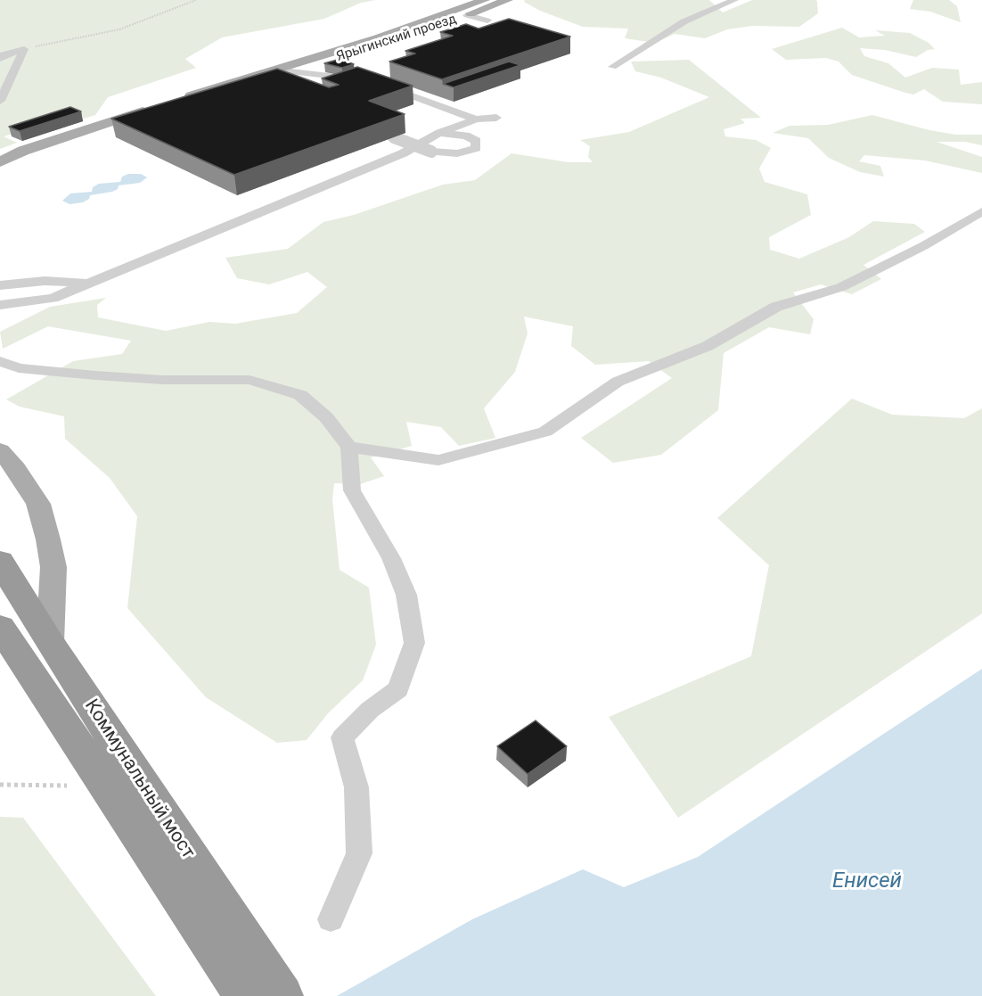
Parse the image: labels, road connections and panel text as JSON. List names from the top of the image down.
{
  "streets": {
    "highway": ["Коммунальный мост"],
    "main road": ["Ярыгинский проезд"]
  },
  "water": ["Енисей"]
}
